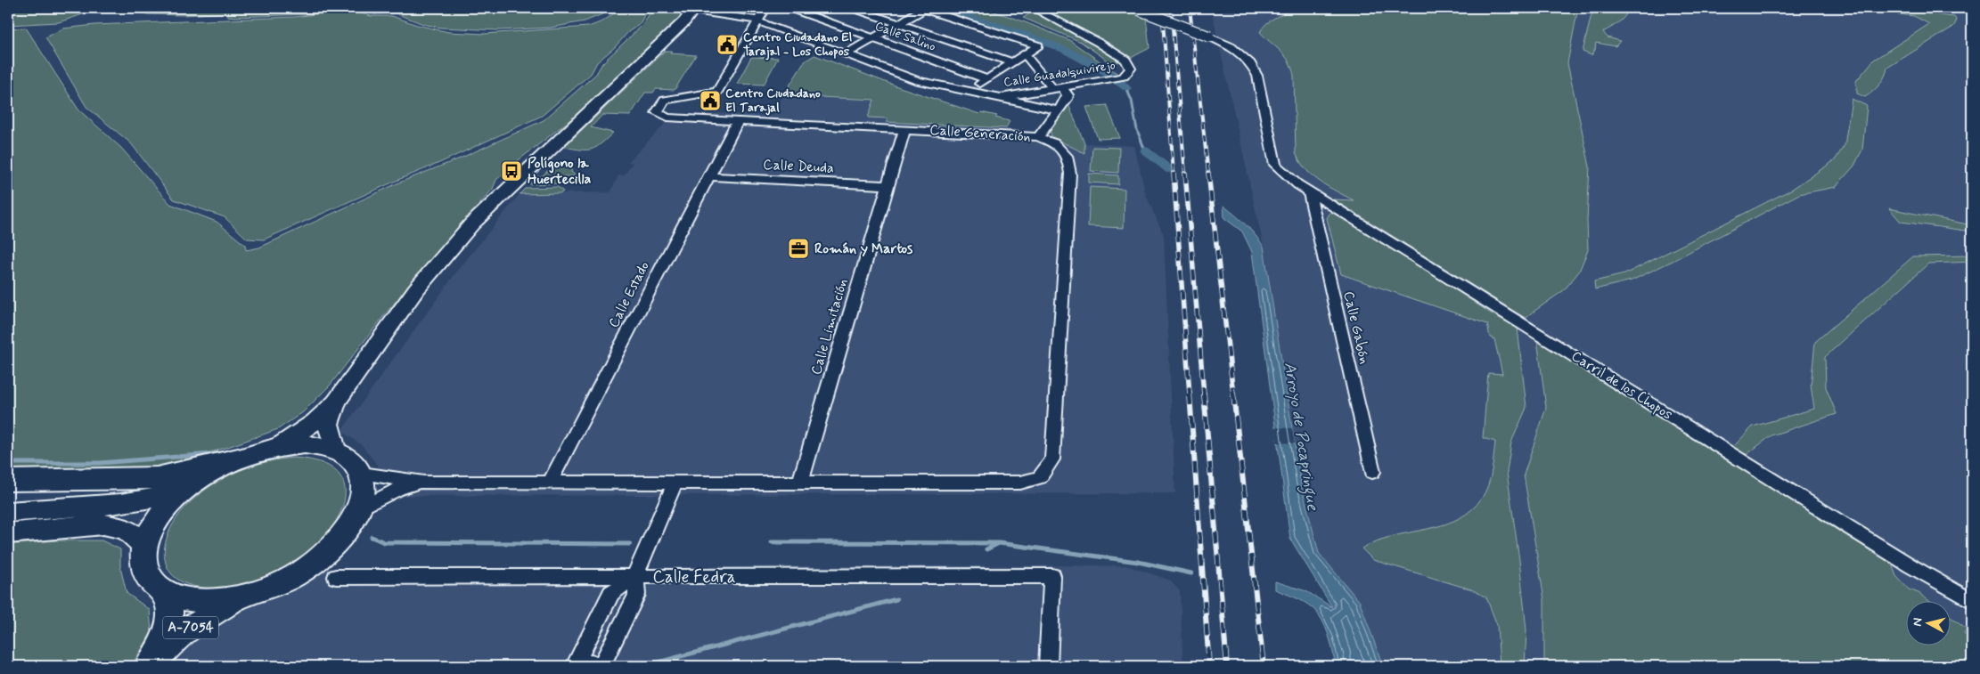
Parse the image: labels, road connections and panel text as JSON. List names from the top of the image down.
{
  "streets": {
    "main road": ["A-7054"],
    "street": [
      "Calle Salino",
      "Calle Guadalquivirejo",
      "Calle Generación",
      "Calle Deuda",
      "Calle Estado",
      "Calle Limitación",
      "Calle Gabón",
      "Carril de los Chopos",
      "Calle Fedra"
    ]
  },
  "crossings": [
    ["Calle Guadalquivirejo", "Calle Generación"],
    ["Calle Generación", "Calle Estado"],
    ["Calle Generación", "Calle Limitación"],
    ["Calle Deuda", "Calle Estado"],
    ["Calle Deuda", "Calle Limitación"],
    ["Calle Gabón", "Carril de los Chopos"]
  ],
  "water": ["Arroyo de Pocapringue"],
  "places": {
    "public building": ["Centro Ciudadano El Tarajal - Los Chopos", "Centro Ciudadano El Tarajal"],
    "bus stop": ["Polígono la Huertecilla"],
    "office": ["Román y Martos"]
  },
  "north": "left"
}
